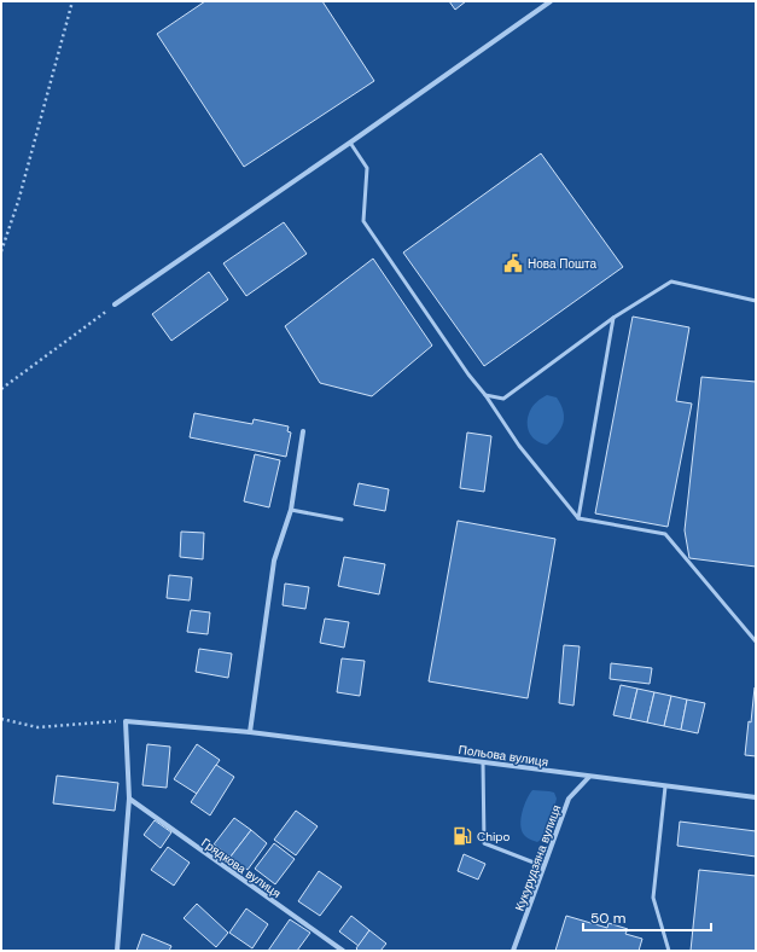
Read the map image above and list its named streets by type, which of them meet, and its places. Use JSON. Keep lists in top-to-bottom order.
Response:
{
  "streets": {
    "street": ["Польова вулиця", "Кукурудзяна вулиця", "Грядкова вулиця"]
  },
  "crossings": [
    ["Польова вулиця", "Кукурудзяна вулиця"]
  ],
  "places": {
    "public building": ["Нова Пошта"],
    "fuel station": ["Chipo"]
  },
  "scale_bar": "50 m"
}
